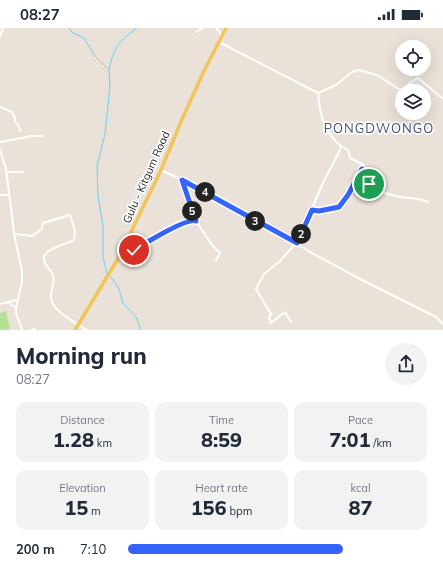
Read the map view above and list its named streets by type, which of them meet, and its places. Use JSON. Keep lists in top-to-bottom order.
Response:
{
  "streets": {
    "main road": ["Gulu - Kitgum Road"]
  },
  "districts": ["PONGDWONGO"],
  "page": {
    "status": "08:27",
    "pins": [
      "4",
      "5",
      "3",
      "2"
    ],
    "heading": ["Morning run", "08:27"],
    "stats": [
      ["Distance", "1.28 km"],
      ["Time", "8:59"],
      ["Pace", "7:01 /km"],
      ["Elevation", "15 m"],
      ["Heart rate", "156 bpm"],
      ["kcal", "87"]
    ],
    "list": [
      {
        "name": "200 m",
        "note": "7:10"
      }
    ]
  }
}
